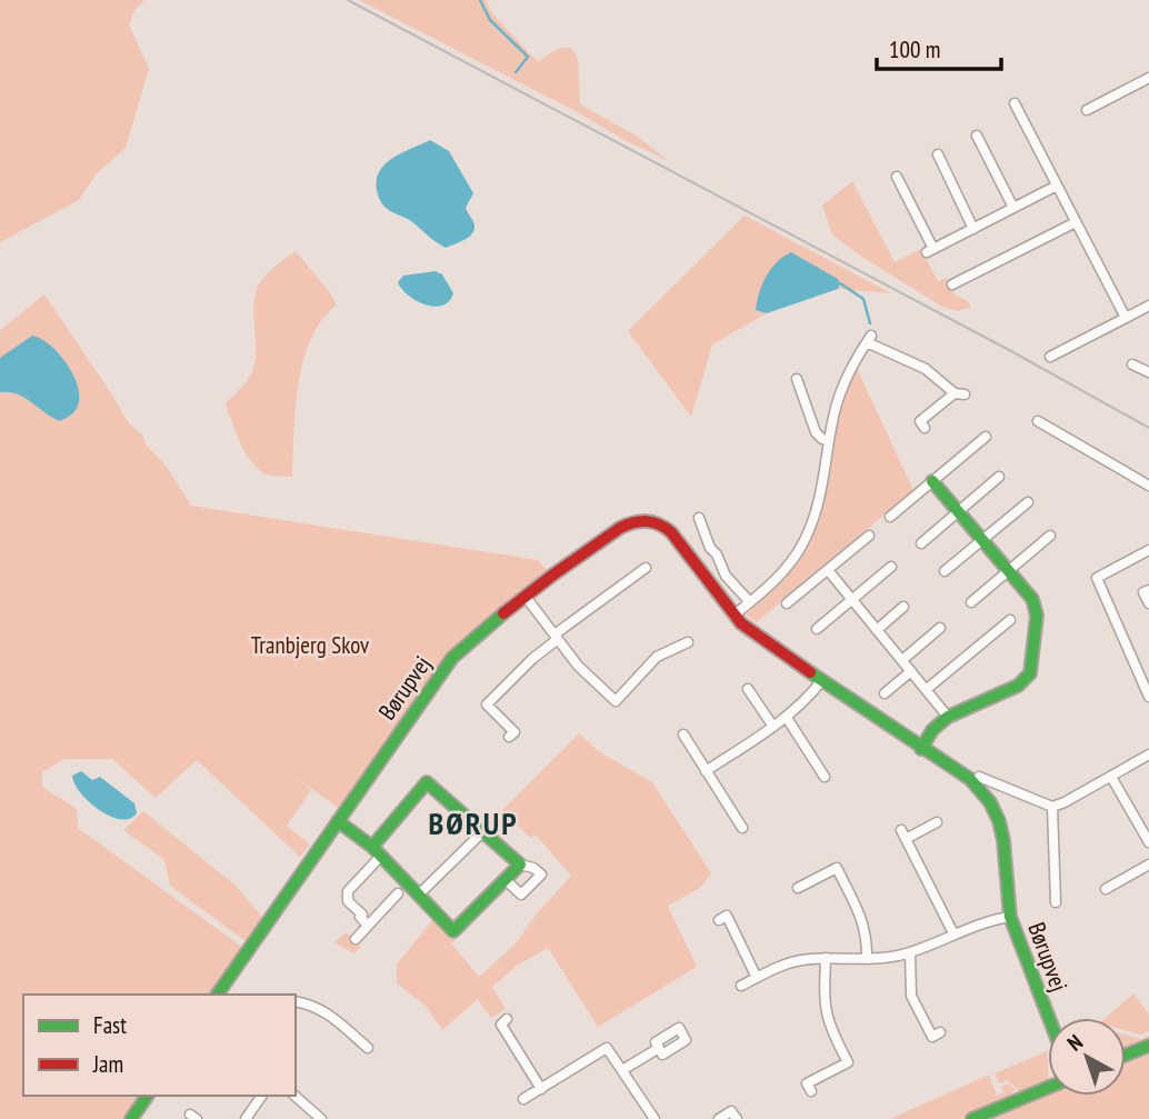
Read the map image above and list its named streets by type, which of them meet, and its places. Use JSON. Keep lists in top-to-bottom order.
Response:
{
  "streets": {
    "street": ["Børupvej"]
  },
  "districts": ["BØRUP"],
  "parks": ["Tranbjerg Skov"],
  "legend": ["Fast", "Jam"],
  "scale_bar": "100 m",
  "north": "top left"
}
